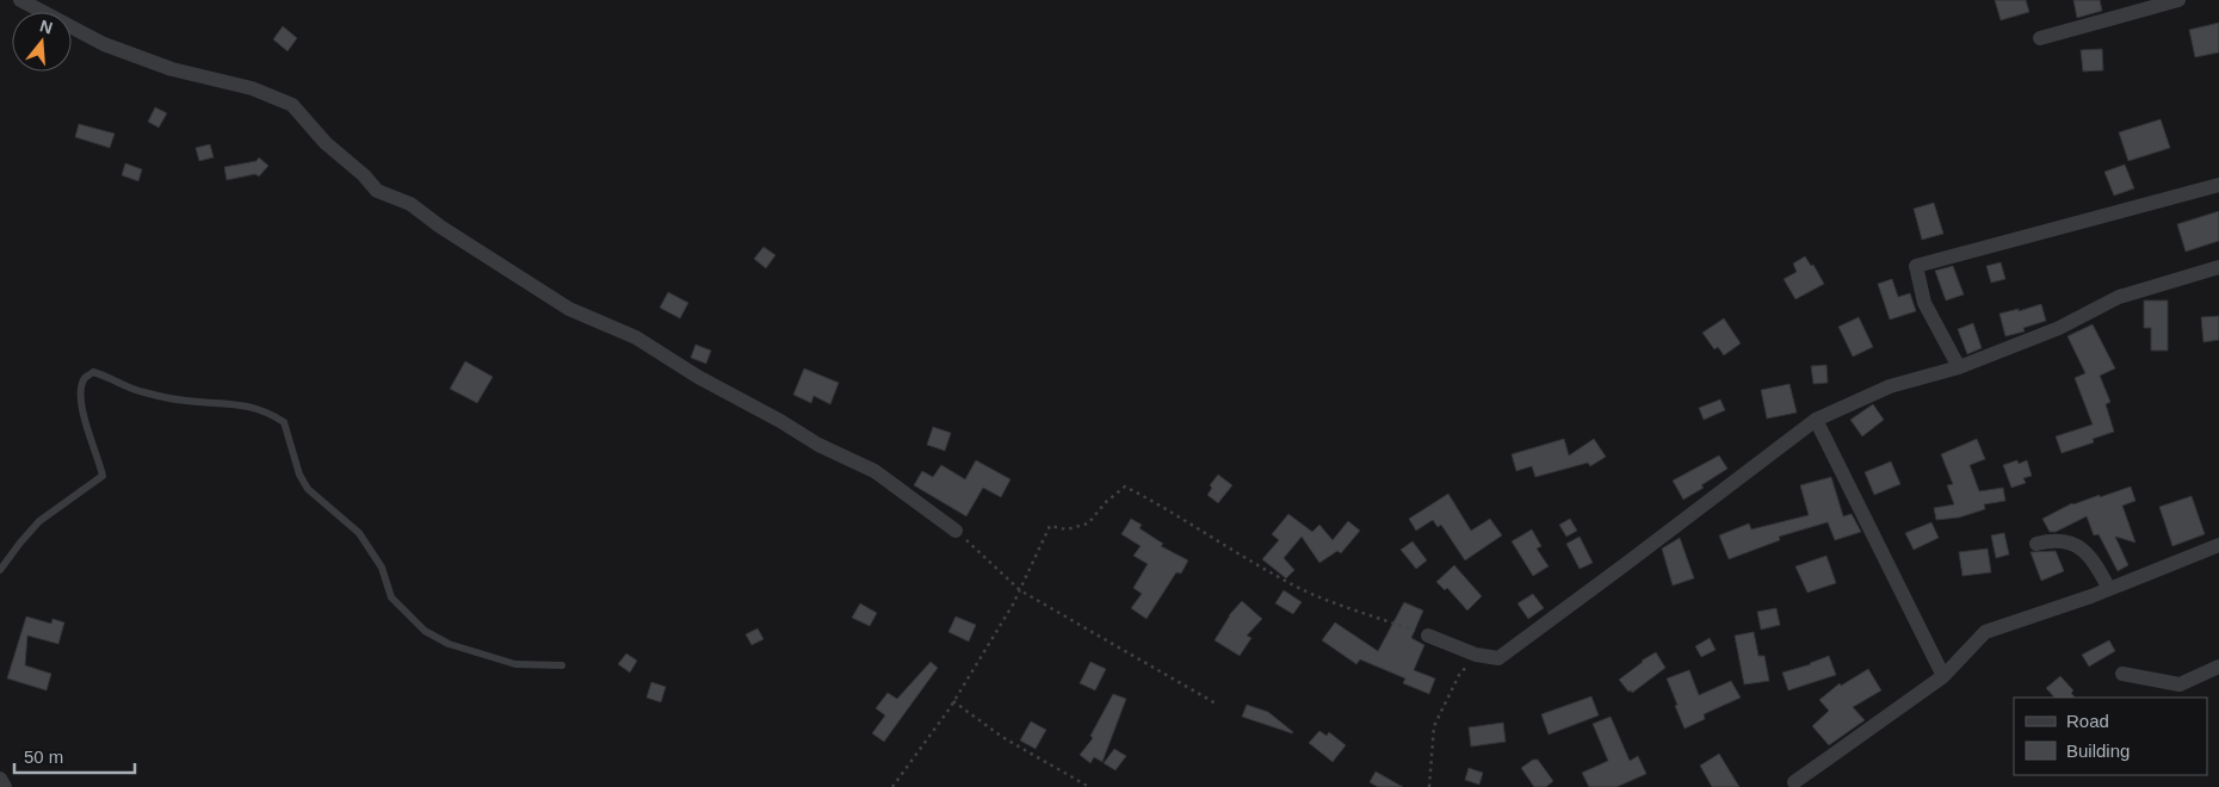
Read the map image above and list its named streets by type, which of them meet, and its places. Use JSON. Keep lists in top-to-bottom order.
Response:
{
  "legend": ["Road", "Building"],
  "scale_bar": "50 m",
  "north": "top"
}
